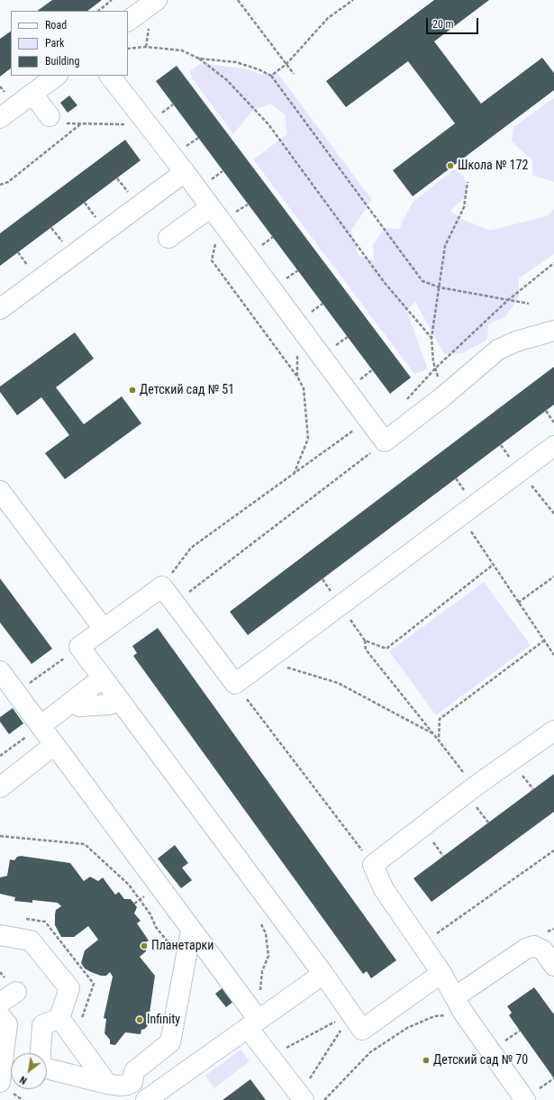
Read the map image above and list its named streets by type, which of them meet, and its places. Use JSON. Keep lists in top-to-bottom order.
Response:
{
  "places": [
    "Школа № 172",
    "Детский сад № 51",
    "Планетарки",
    "Infinity",
    "Детский сад № 70"
  ],
  "legend": ["Road", "Park", "Building"],
  "scale_bar": "20 m",
  "north": "bottom left"
}
